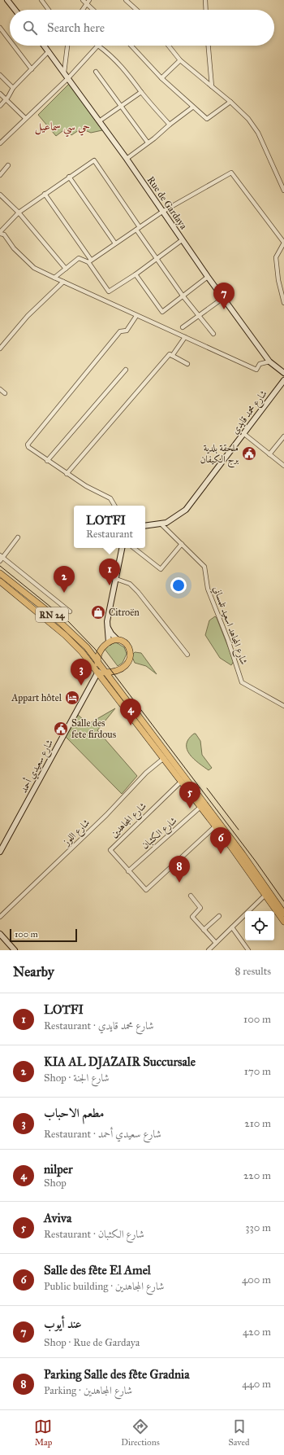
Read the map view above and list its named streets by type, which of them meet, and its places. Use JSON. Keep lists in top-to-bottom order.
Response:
{
  "streets": {
    "main road": ["RN 24"],
    "street": [
      "Rue de Gardaya",
      "شارع محمد قايدي",
      "شارع المجاهد اسعيد تلمساني",
      "شارع سعيدي أحمد",
      "شارع المجاهدين",
      "شارع اللوز",
      "شارع الكثبان"
    ]
  },
  "crossings": [
    ["شارع محمد قايدي", "شارع المجاهد اسعيد تلمساني"],
    ["RN 24", "شارع سعيدي أحمد"],
    ["RN 24", "شارع المجاهدين"],
    ["RN 24", "شارع اللوز"],
    ["RN 24", "شارع الكثبان"],
    ["شارع المجاهدين", "شارع الكثبان"]
  ],
  "districts": ["حي سي سماعيل"],
  "places": {
    "public building": ["ملحقة بلدية برج الكيفان", "Salle des fete firdous"],
    "shop": ["Citroën"],
    "hotel": ["Appart hôtel"]
  },
  "scale_bar": "100 m",
  "page": {
    "search": "Search here",
    "pins": [
      "7",
      "1",
      "2",
      "3",
      "4",
      "5",
      "6",
      "8"
    ],
    "popup": ["LOTFI", "Restaurant"],
    "scale": "100 m",
    "heading": ["Nearby", "8 results"],
    "list": [
      {
        "mark": "1",
        "name": "LOTFI",
        "note": "Restaurant · شارع محمد قايدي",
        "value": "100 m"
      },
      {
        "mark": "2",
        "name": "KIA AL DJAZAIR Succursale",
        "note": "Shop · شارع الجنة",
        "value": "170 m"
      },
      {
        "mark": "3",
        "name": "مطعم الاحباب",
        "note": "Restaurant · شارع سعيدي أحمد",
        "value": "210 m"
      },
      {
        "mark": "4",
        "name": "nilper",
        "note": "Shop",
        "value": "220 m"
      },
      {
        "mark": "5",
        "name": "Aviva",
        "note": "Restaurant · شارع الكثبان",
        "value": "330 m"
      },
      {
        "mark": "6",
        "name": "Salle des fête El Amel",
        "note": "Public building · شارع المجاهدين",
        "value": "400 m"
      },
      {
        "mark": "7",
        "name": "عند أيوب",
        "note": "Shop · Rue de Gardaya",
        "value": "420 m"
      },
      {
        "mark": "8",
        "name": "Parking Salle des fête Gradnia",
        "note": "Parking · شارع المجاهدين",
        "value": "440 m"
      }
    ],
    "nav": ["Map", "Directions", "Saved"]
  }
}
